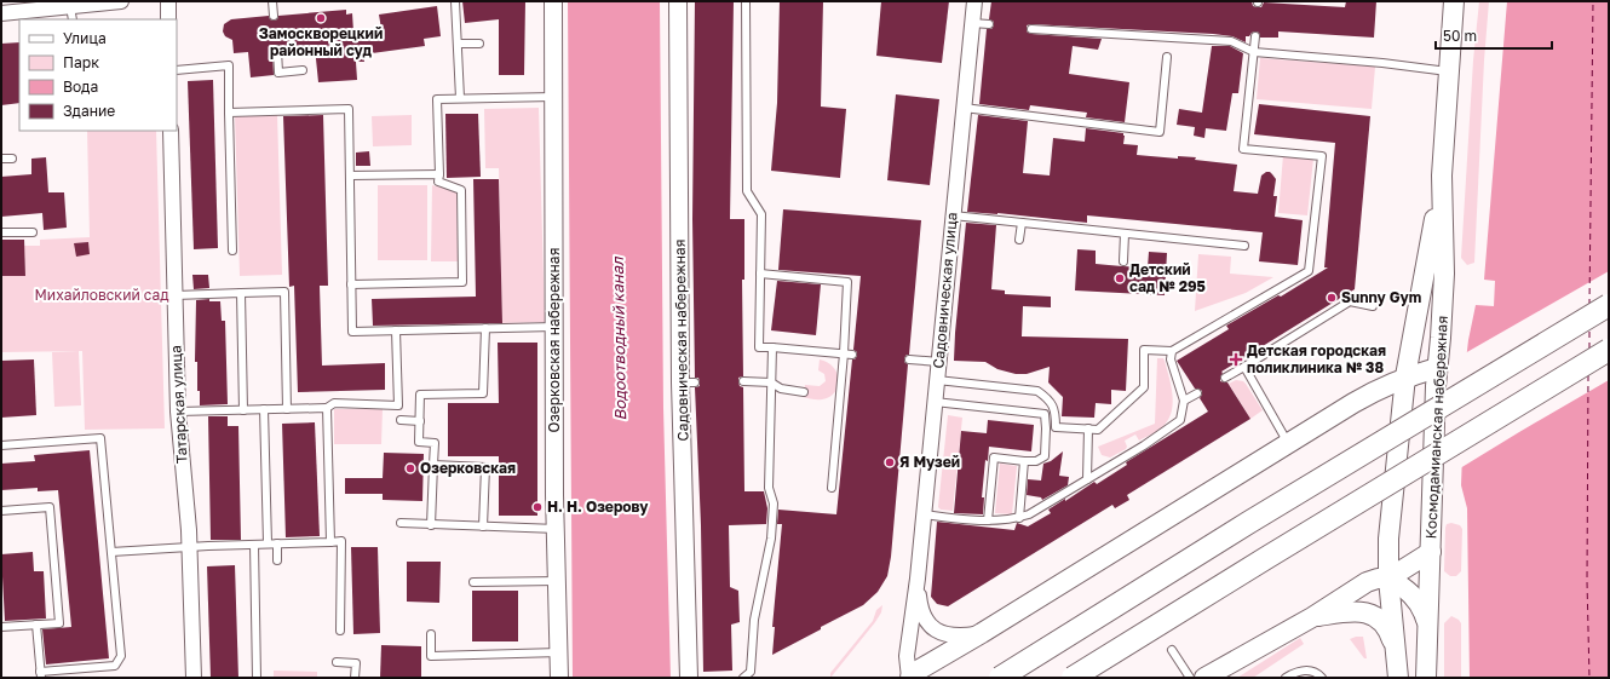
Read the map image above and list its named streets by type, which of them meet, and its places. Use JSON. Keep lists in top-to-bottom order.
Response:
{
  "streets": {
    "main road": ["Космодамианская набережная"],
    "street": [
      "Садовническая улица",
      "Озерковская набережная",
      "Садовническая набережная",
      "Татарская улица"
    ]
  },
  "water": ["Водоотводный канал"],
  "parks": ["Михайловский сад"],
  "places": {
    "other": [
      "Замоскворецкий районный суд",
      "Детский сад № 295",
      "Sunny Gym",
      "Я Музей",
      "Озерковская",
      "Н. Н. Озерову"
    ],
    "health": ["Детская городская поликлиника № 38"]
  },
  "legend": [
    "Улица",
    "Парк",
    "Вода",
    "Здание"
  ],
  "scale_bar": "50 m"
}
